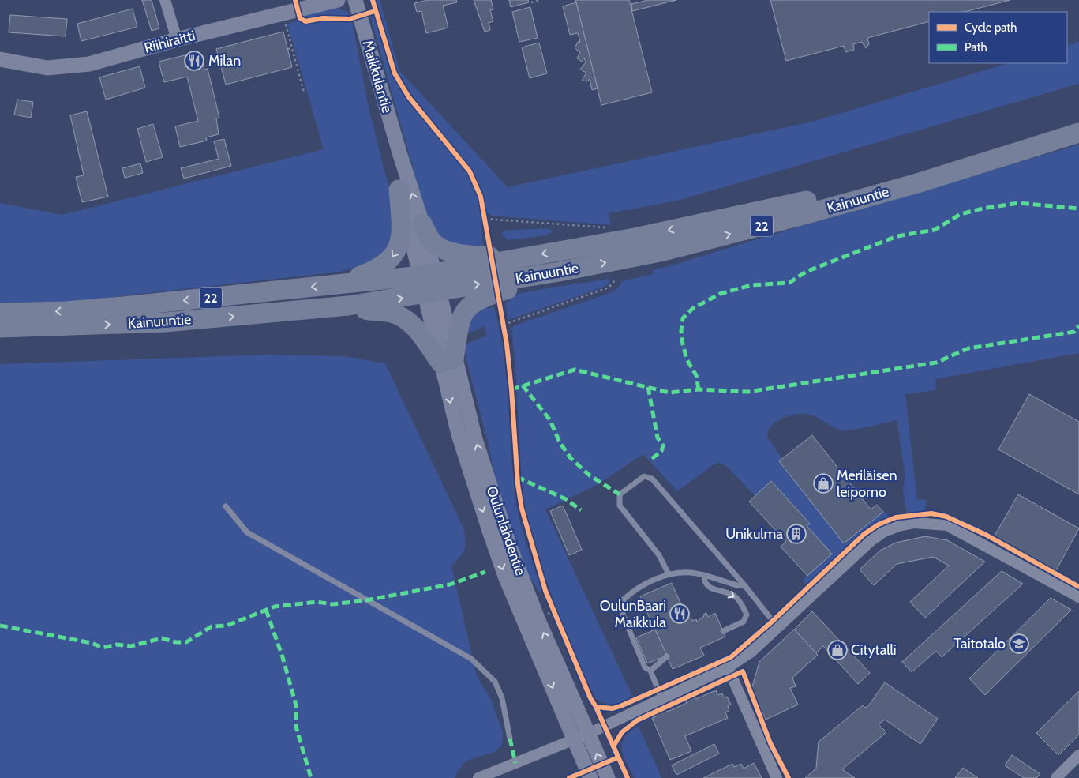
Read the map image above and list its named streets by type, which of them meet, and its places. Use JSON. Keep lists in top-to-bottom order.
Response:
{
  "streets": {
    "highway": ["Kainuuntie", "22"],
    "main road": ["Riihiraitti", "Maikkulantie", "Oulunlahdentie"]
  },
  "crossings": [
    ["Maikkulantie", "Kainuuntie"],
    ["Maikkulantie", "Oulunlahdentie"],
    ["Kainuuntie", "Oulunlahdentie"]
  ],
  "places": {
    "restaurant": ["Milan", "OulunBaari Maikkula"],
    "shop": ["Meriläisen leipomo", "Citytalli"],
    "building": ["Unikulma"],
    "school or university": ["Taitotalo"]
  },
  "legend": ["Cycle path", "Path"]
}
